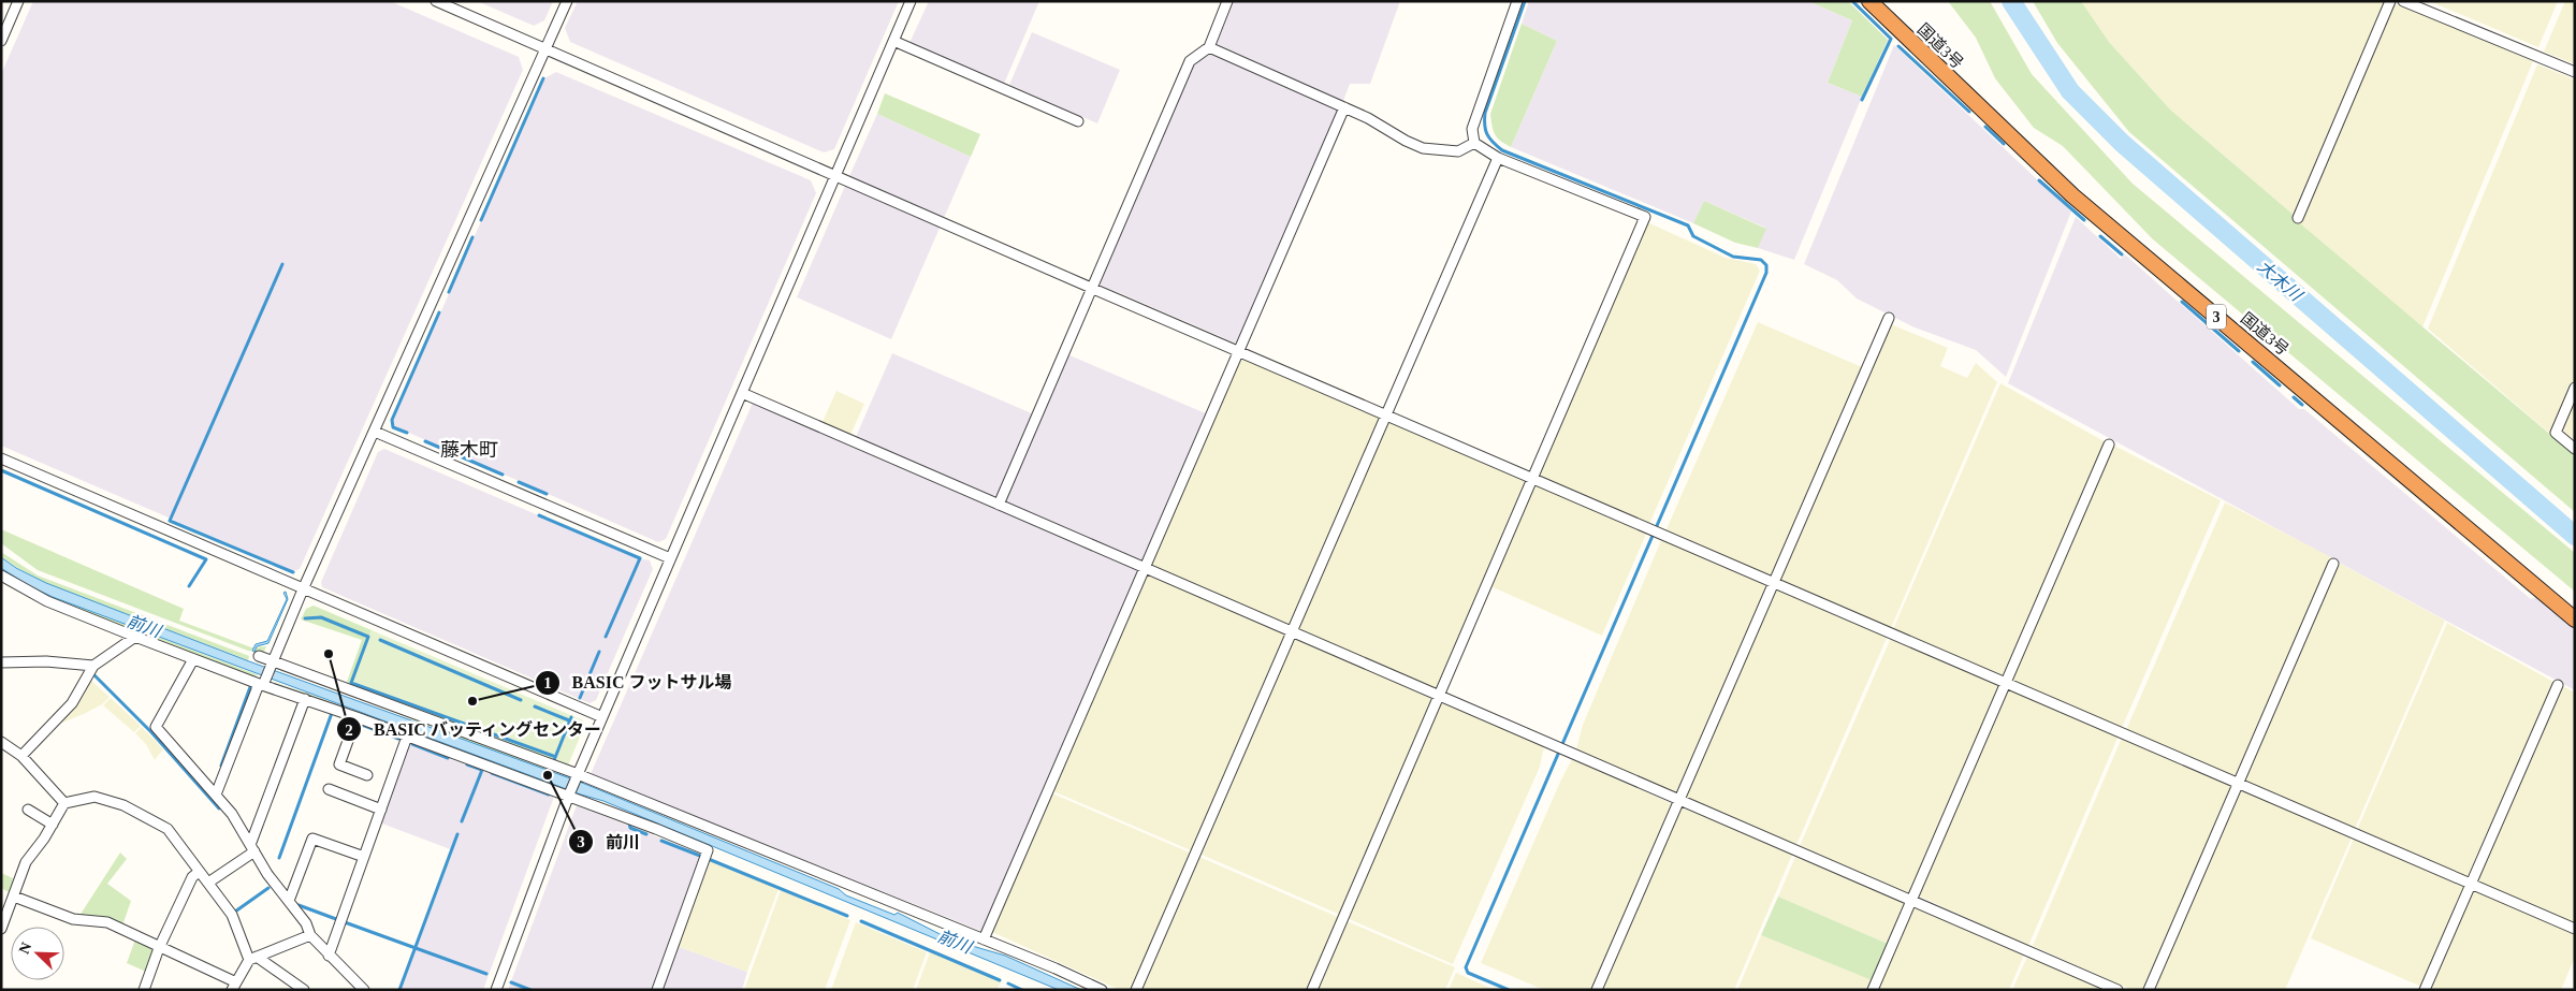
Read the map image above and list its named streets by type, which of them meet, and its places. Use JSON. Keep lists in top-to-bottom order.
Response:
{
  "streets": {
    "highway": ["国道3号", "3"]
  },
  "districts": ["藤木町"],
  "water": ["大木川", "前川"],
  "places": ["BASIC バッティングセンター", "BASIC フットサル場", "前川"],
  "north": "top left"
}
